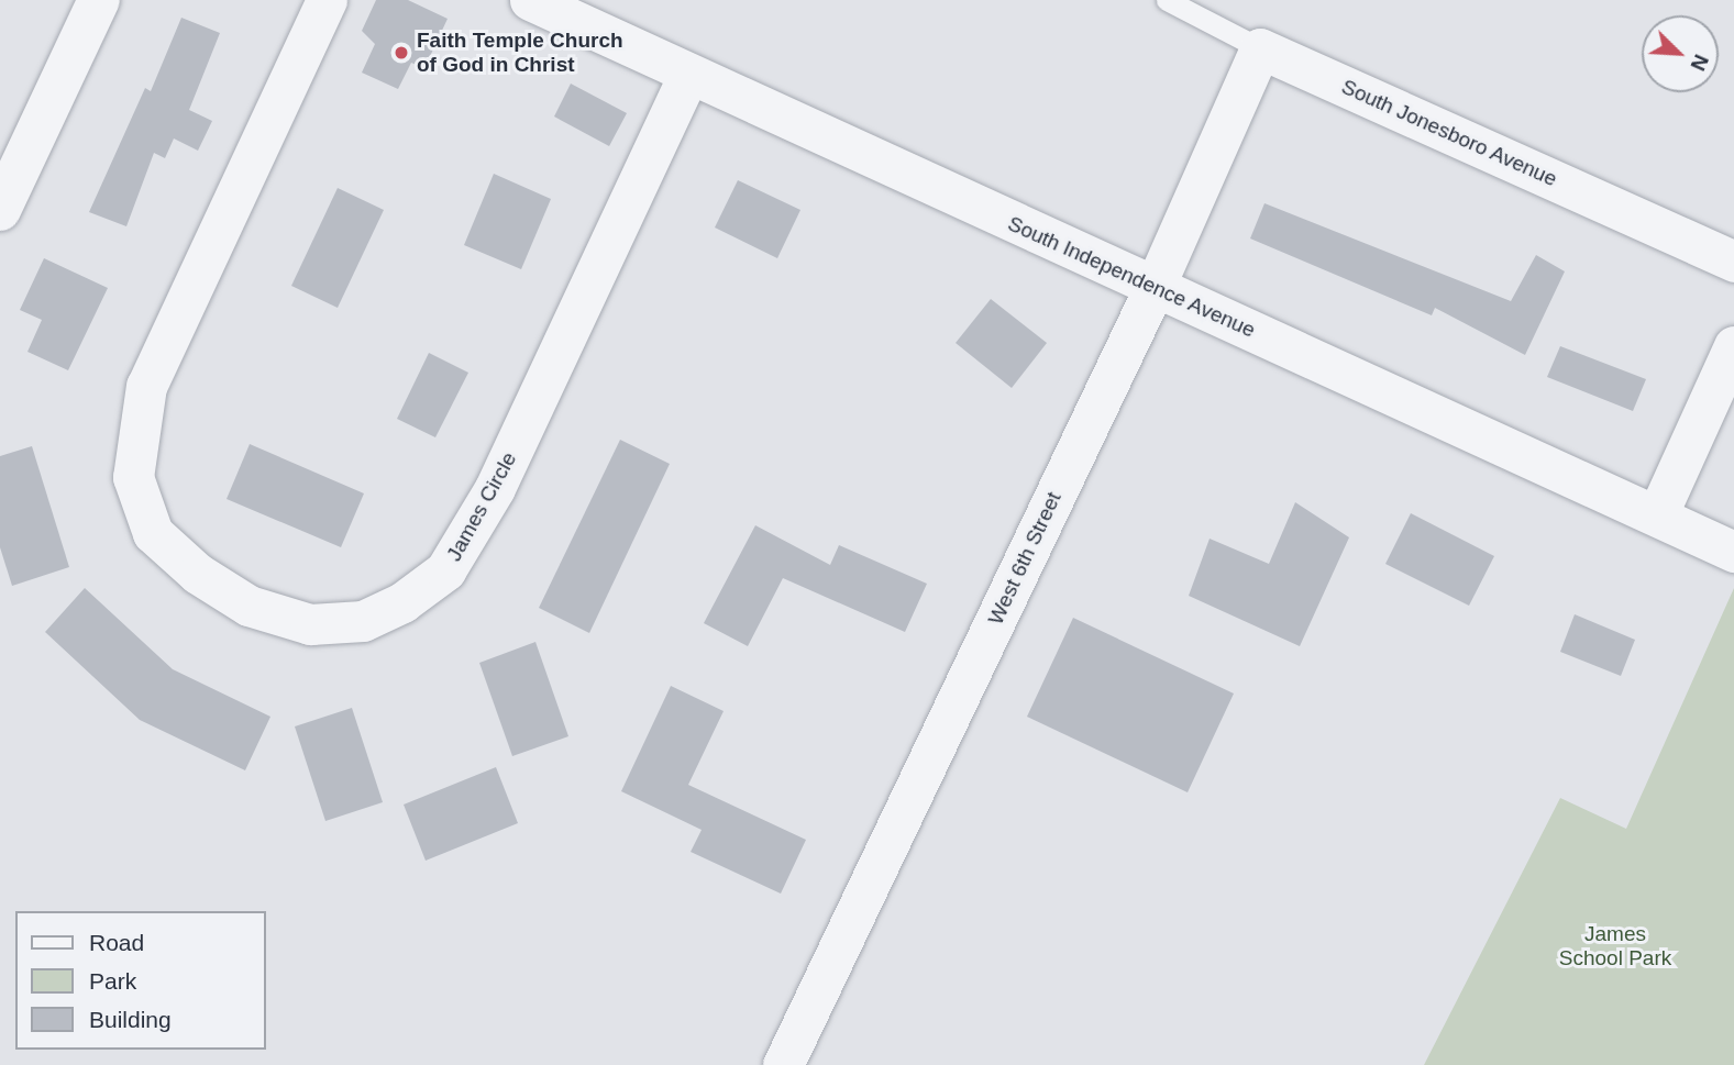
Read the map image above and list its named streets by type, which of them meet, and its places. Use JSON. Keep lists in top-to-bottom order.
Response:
{
  "streets": {
    "street": [
      "South Jonesboro Avenue",
      "South Independence Avenue",
      "James Circle",
      "West 6th Street"
    ]
  },
  "crossings": [
    ["South Jonesboro Avenue", "West 6th Street"],
    ["South Independence Avenue", "James Circle"],
    ["South Independence Avenue", "West 6th Street"]
  ],
  "parks": ["James School Park"],
  "places": ["Faith Temple Church of God in Christ"],
  "legend": ["Road", "Park", "Building"],
  "north": "bottom right"
}
